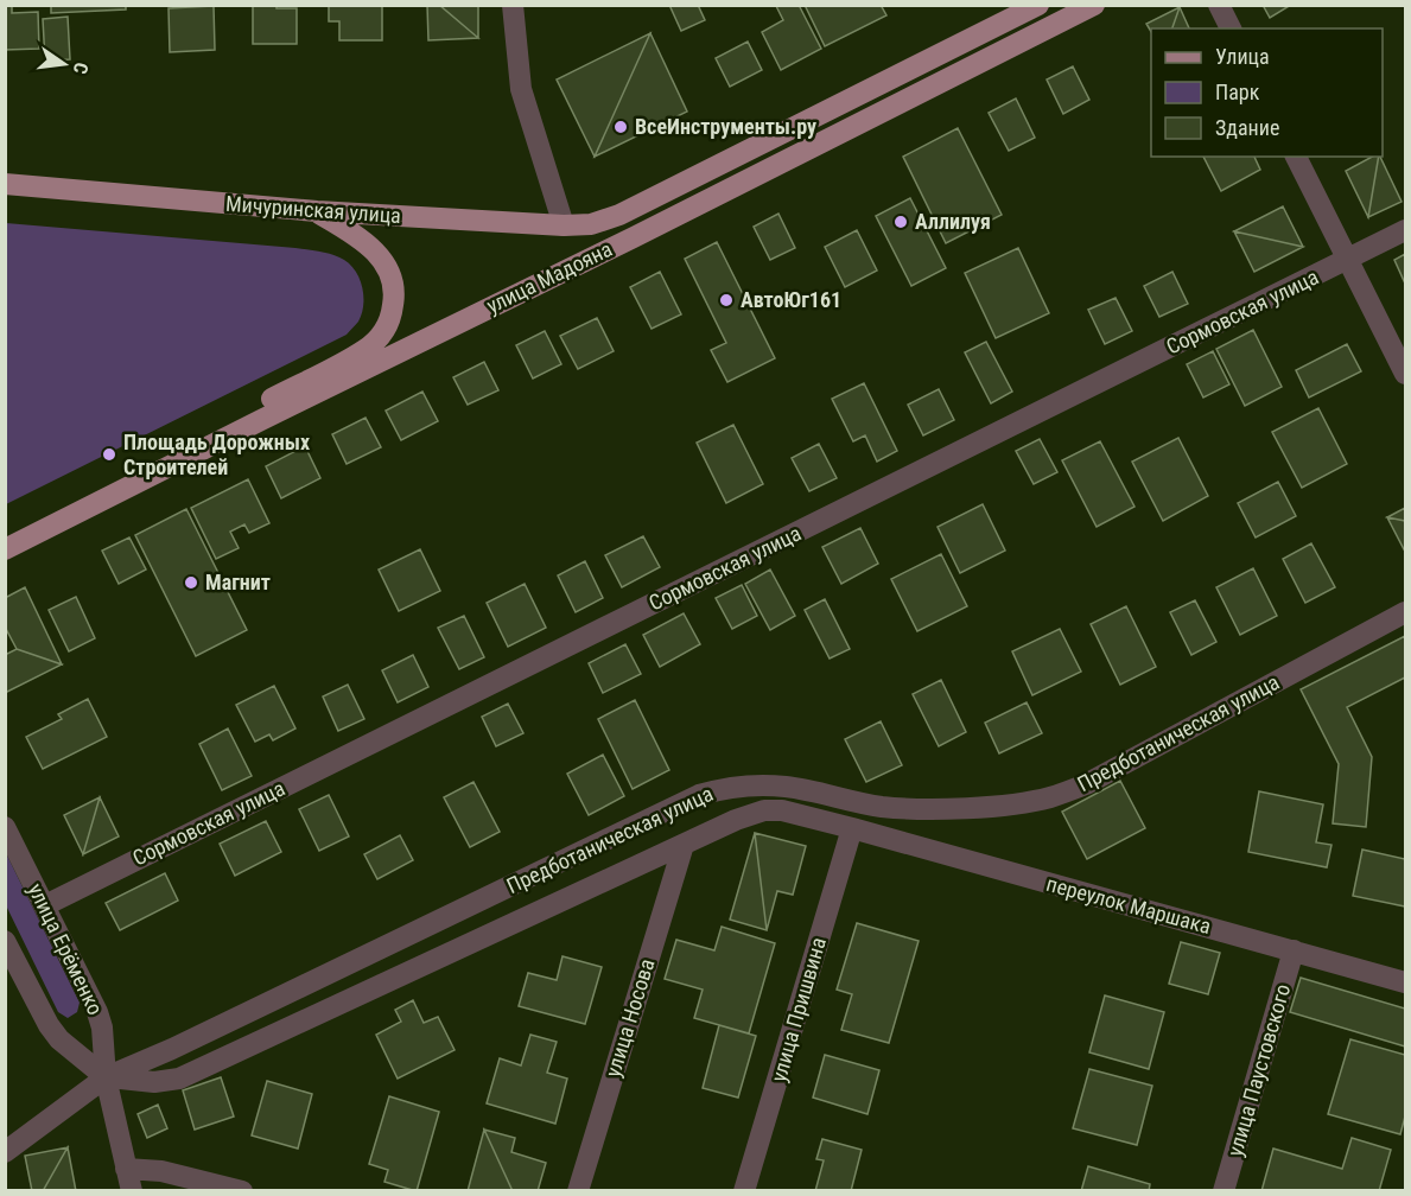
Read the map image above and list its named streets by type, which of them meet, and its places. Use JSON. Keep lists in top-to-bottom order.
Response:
{
  "streets": {
    "main road": ["Мичуринская улица", "улица Мадояна"],
    "street": [
      "Сормовская улица",
      "Предботаническая улица",
      "переулок Маршака",
      "улица Ерёменко",
      "улица Пришвина",
      "улица Носова",
      "улица Паустовского"
    ]
  },
  "crossings": [
    ["Мичуринская улица", "улица Мадояна"],
    ["Сормовская улица", "улица Ерёменко"],
    ["Предботаническая улица", "переулок Маршака"],
    ["Предботаническая улица", "улица Ерёменко"],
    ["Предботаническая улица", "улица Пришвина"],
    ["Предботаническая улица", "улица Носова"],
    ["переулок Маршака", "улица Пришвина"],
    ["переулок Маршака", "улица Паустовского"]
  ],
  "places": [
    "ВсеИнструменты.ру",
    "Аллилуя",
    "АвтоЮг161",
    "Площадь Дорожных Строителей",
    "Магнит"
  ],
  "legend": ["Улица", "Парк", "Здание"],
  "north": "right"
}
